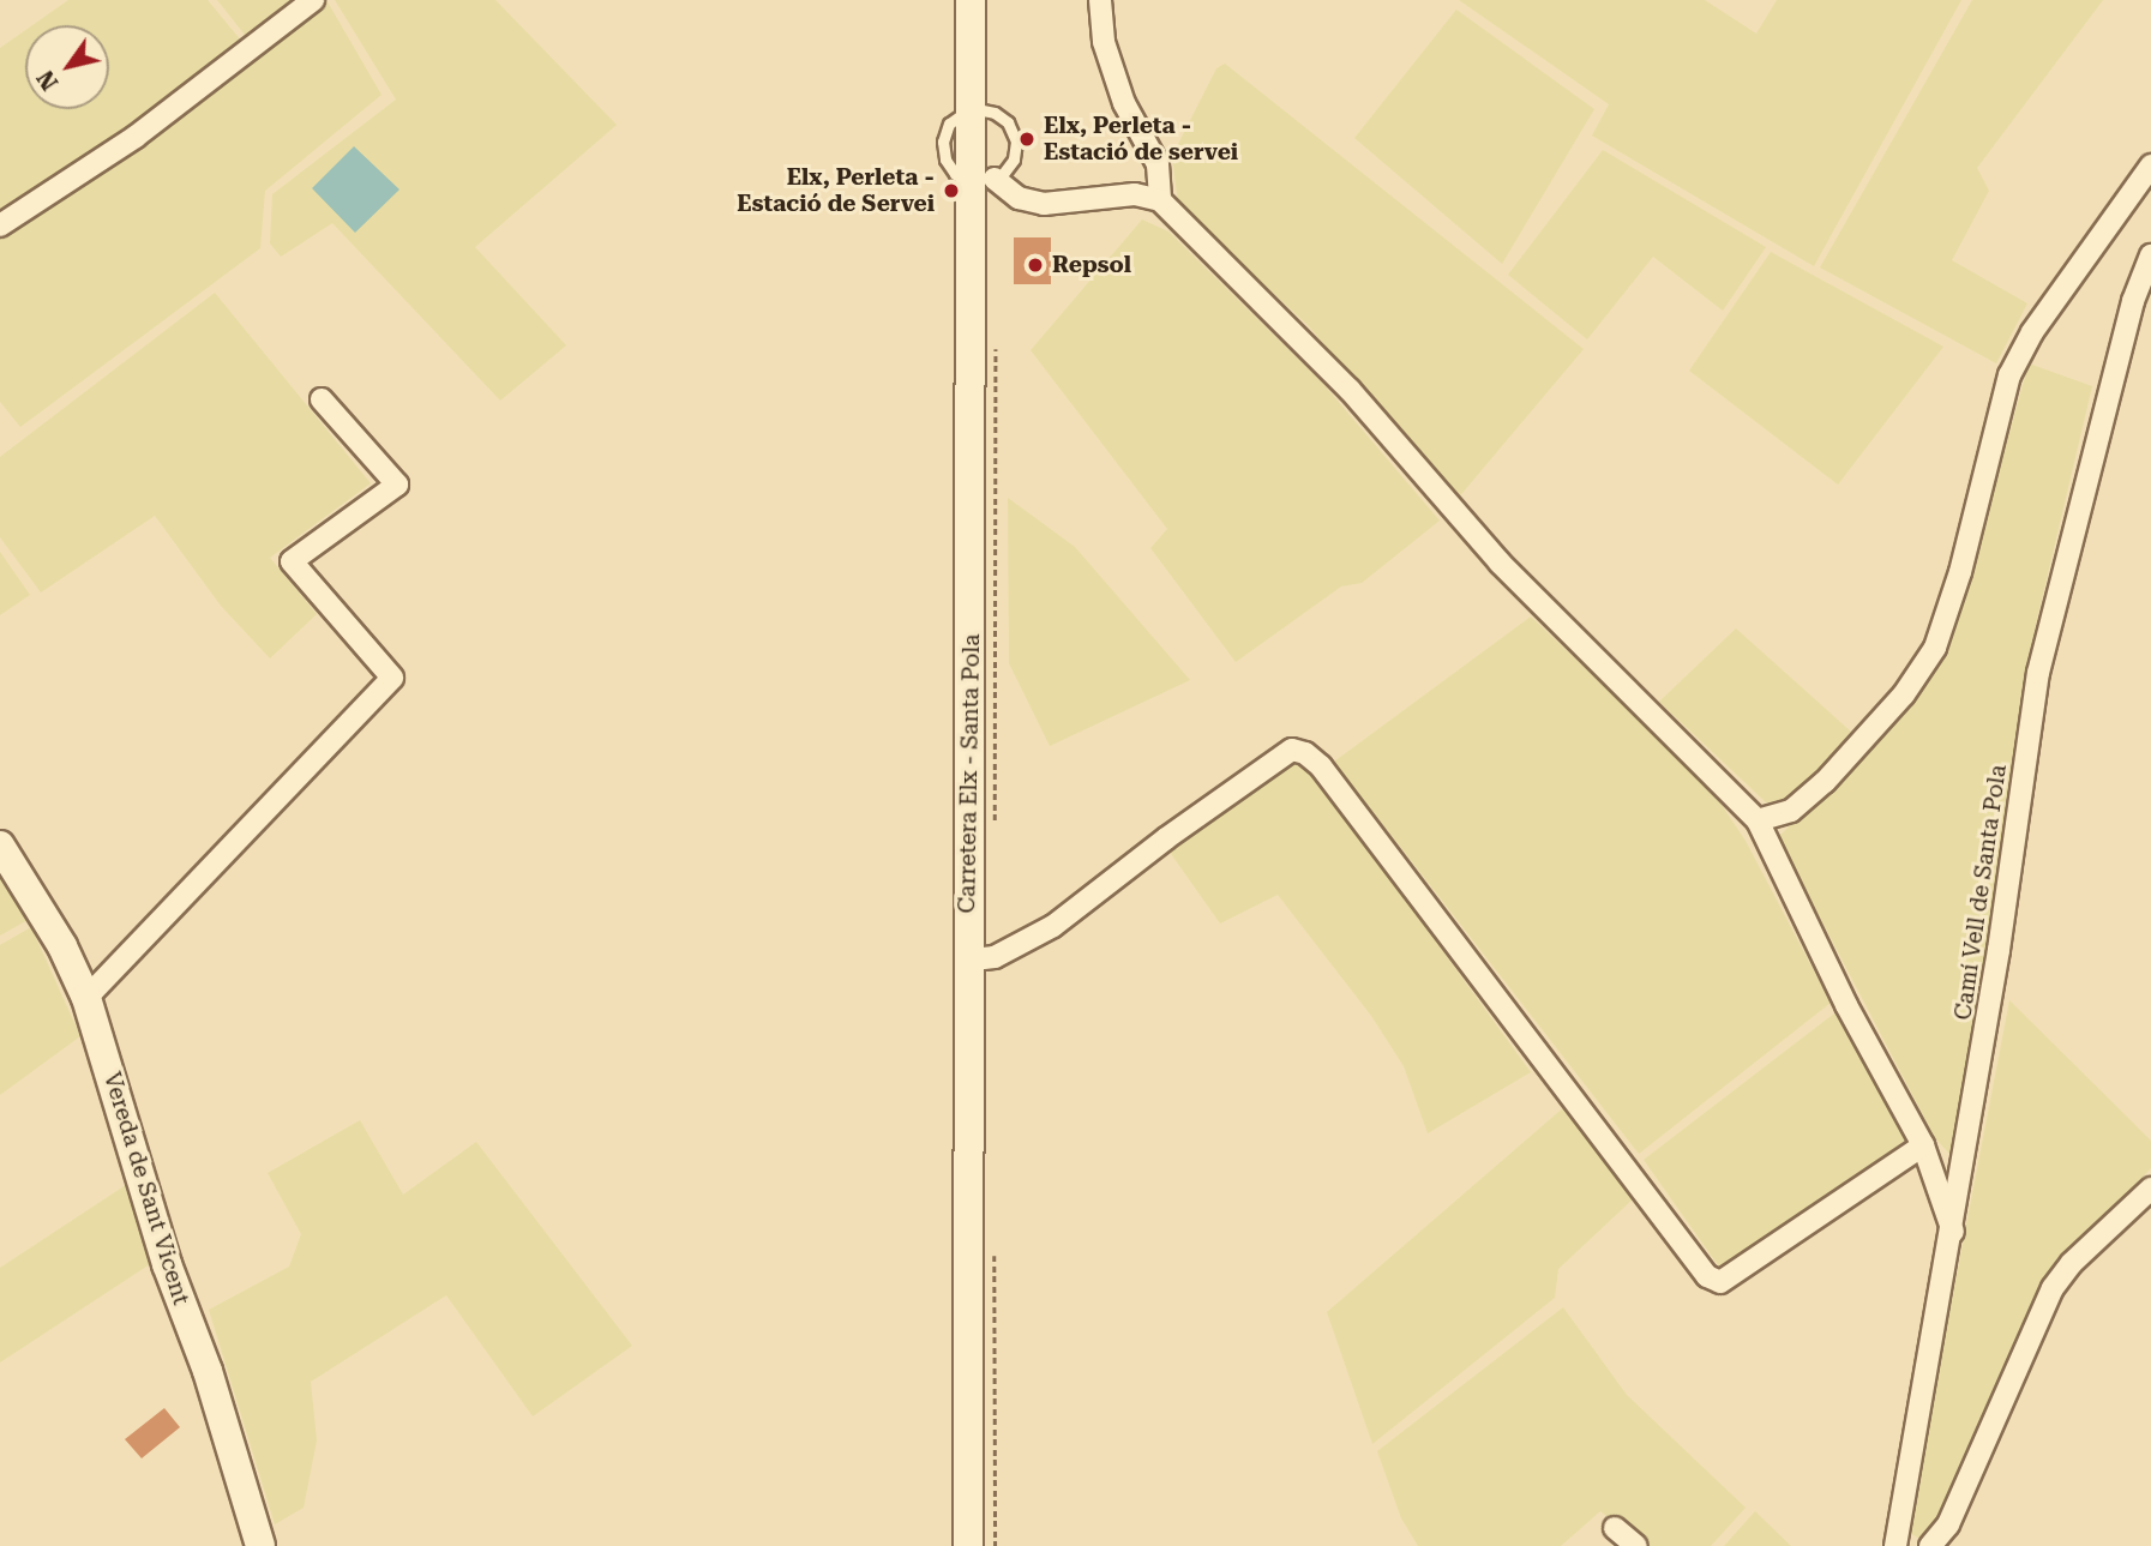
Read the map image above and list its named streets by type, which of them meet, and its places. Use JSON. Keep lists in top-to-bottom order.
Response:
{
  "streets": {
    "main road": ["Carretera Elx - Santa Pola", "Vereda de Sant Vicent"],
    "street": ["Camí Vell de Santa Pola"]
  },
  "places": ["Elx, Perleta - Estació de servei", "Elx, Perleta - Estació de Servei", "Repsol"],
  "north": "bottom left"
}
